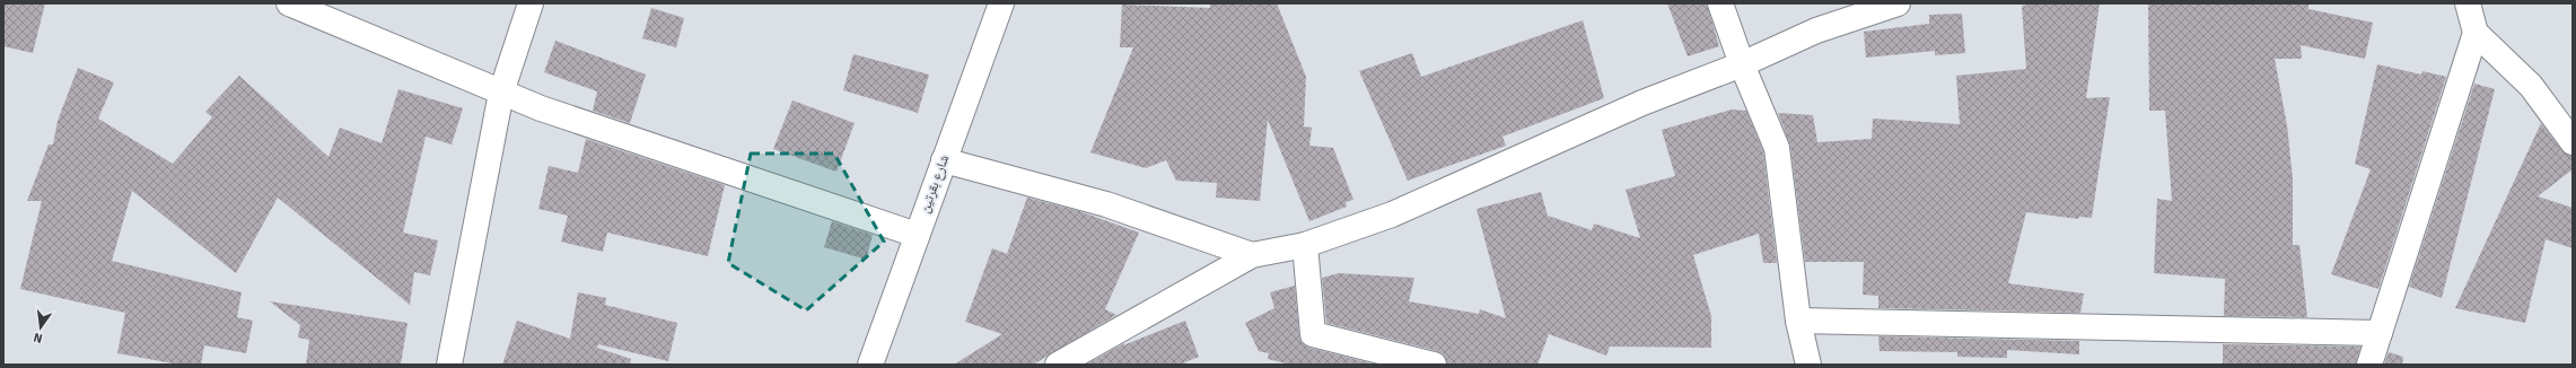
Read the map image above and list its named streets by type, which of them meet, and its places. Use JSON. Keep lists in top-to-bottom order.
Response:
{
  "streets": {
    "street": ["شارع بقرتين"]
  },
  "north": "bottom"
}
